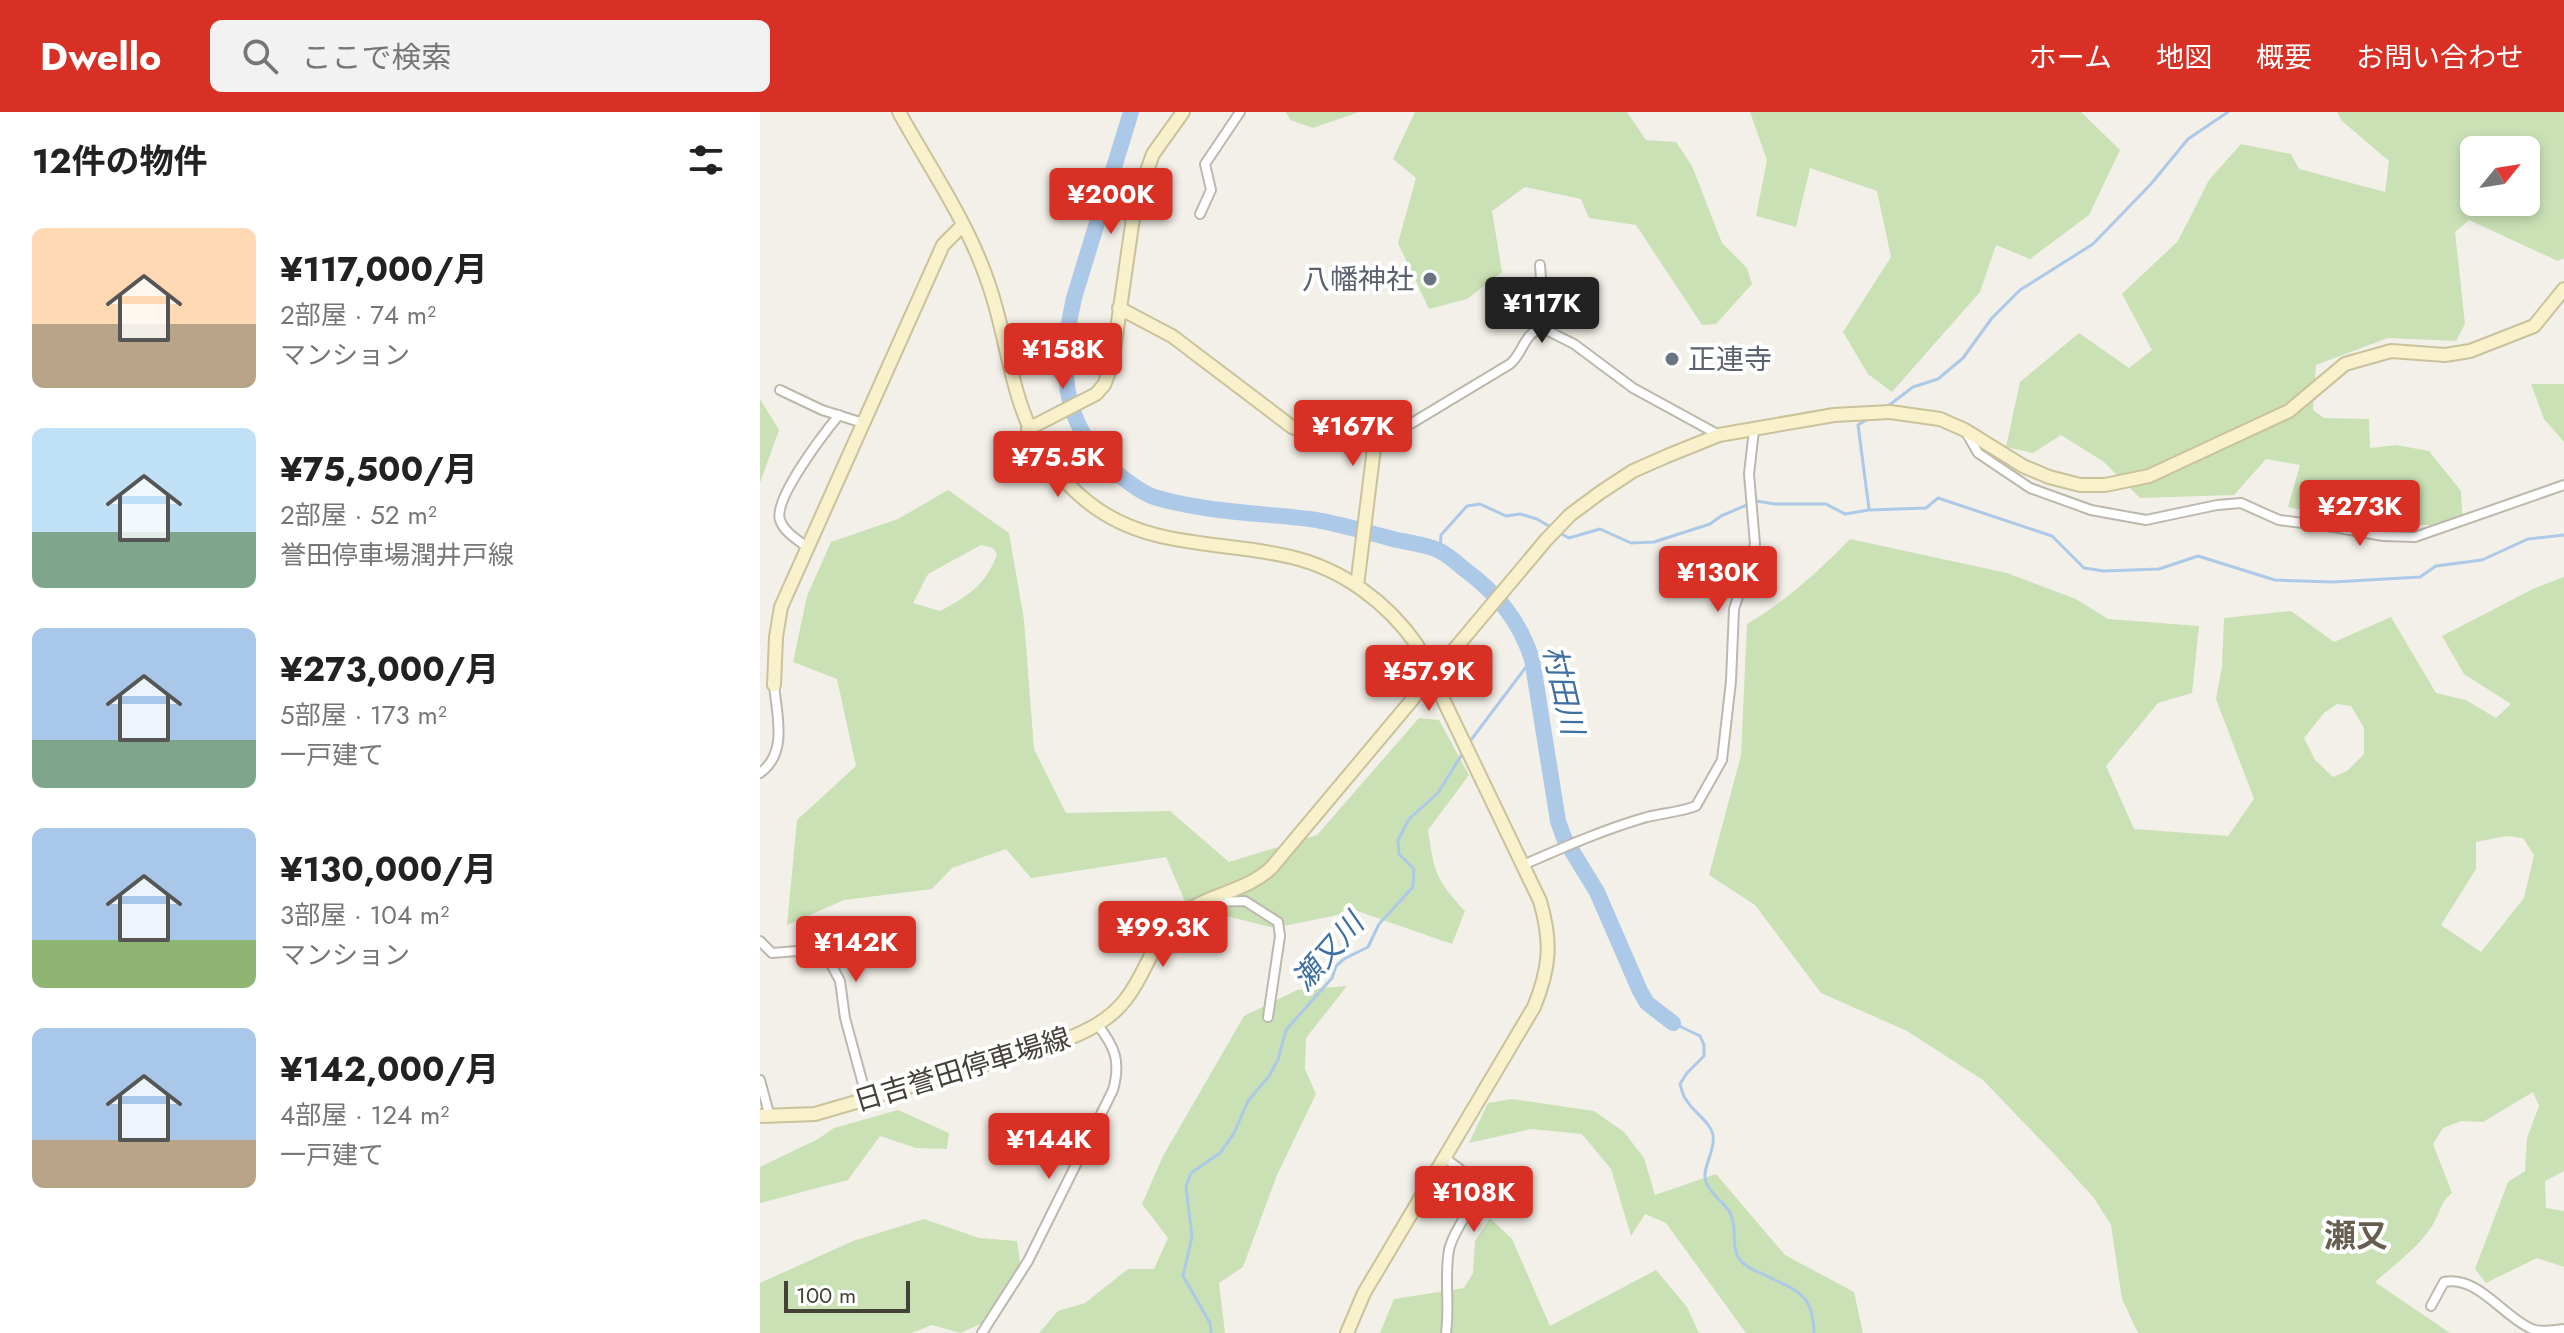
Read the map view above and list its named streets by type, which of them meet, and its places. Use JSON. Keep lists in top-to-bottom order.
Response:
{
  "streets": {
    "main road": ["日吉誉田停車場線"]
  },
  "districts": ["瀬又"],
  "water": ["村田川", "瀬又川"],
  "places": ["八幡神社", "正連寺"],
  "scale_bar": "100 m",
  "north": "top right",
  "page": {
    "header": "Dwello",
    "search": "ここで検索",
    "nav": [
      "ホーム",
      "地図",
      "概要",
      "お問い合わせ"
    ],
    "heading": "12件の物件",
    "price": [
      "¥200K",
      "¥117K",
      "¥158K",
      "¥167K",
      "¥75.5K",
      "¥273K",
      "¥130K",
      "¥57.9K",
      "¥99.3K",
      "¥142K",
      "¥144K",
      "¥108K"
    ],
    "list": [
      {
        "name": "¥117,000/月",
        "note": "2部屋 · 74 m² · マンション"
      },
      {
        "name": "¥75,500/月",
        "note": "2部屋 · 52 m² · 誉田停車場潤井戸線"
      },
      {
        "name": "¥273,000/月",
        "note": "5部屋 · 173 m² · 一戸建て"
      },
      {
        "name": "¥130,000/月",
        "note": "3部屋 · 104 m² · マンション"
      },
      {
        "name": "¥142,000/月",
        "note": "4部屋 · 124 m² · 一戸建て"
      }
    ],
    "scale": "100 m"
  }
}
